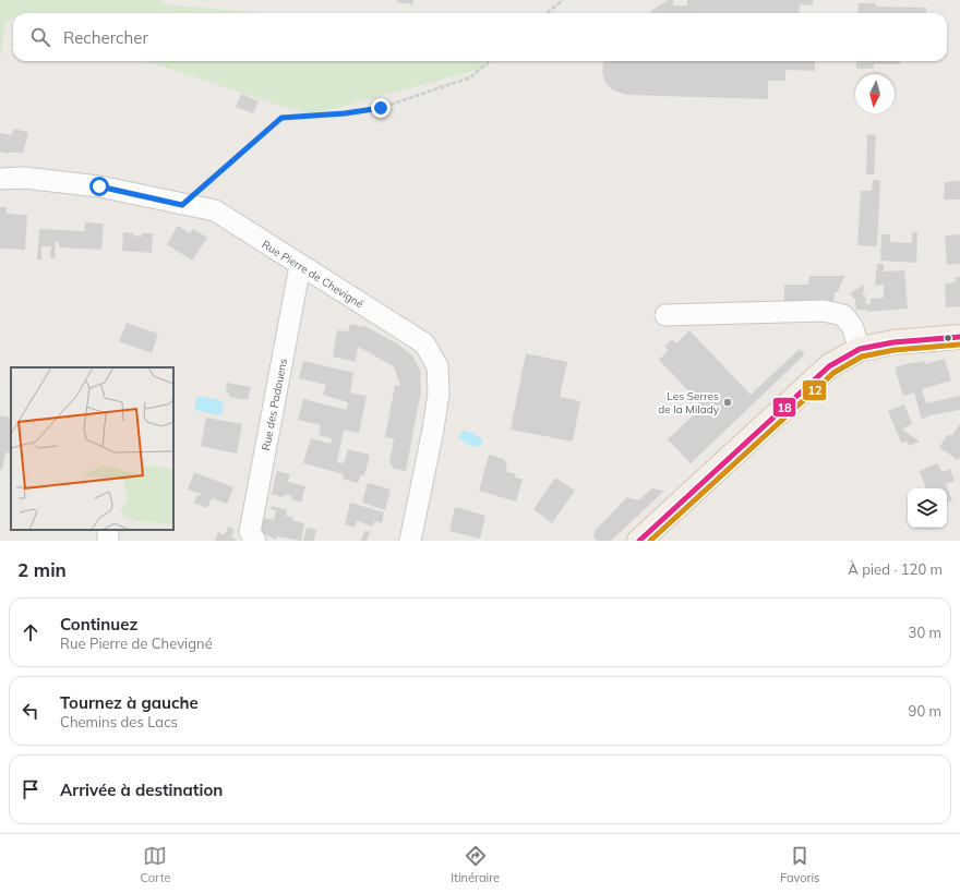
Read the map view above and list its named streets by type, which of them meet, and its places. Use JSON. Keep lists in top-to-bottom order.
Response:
{
  "streets": {
    "street": ["Rue Pierre de Chevigné", "Rue des Padouens"]
  },
  "crossings": [
    ["Rue Pierre de Chevigné", "Rue des Padouens"]
  ],
  "places": ["Les Serres de la Milady"],
  "lines": ["transit line 18", "transit line 12"],
  "north": "bottom",
  "page": {
    "search": "Rechercher",
    "heading": ["2 min", "À pied · 120 m"],
    "list": [
      ["Continuez", "Rue Pierre de Chevigné", "30 m"],
      ["Tournez à gauche", "Chemins des Lacs", "90 m"],
      "Arrivée à destination"
    ],
    "nav": ["Carte", "Itinéraire", "Favoris"]
  }
}
